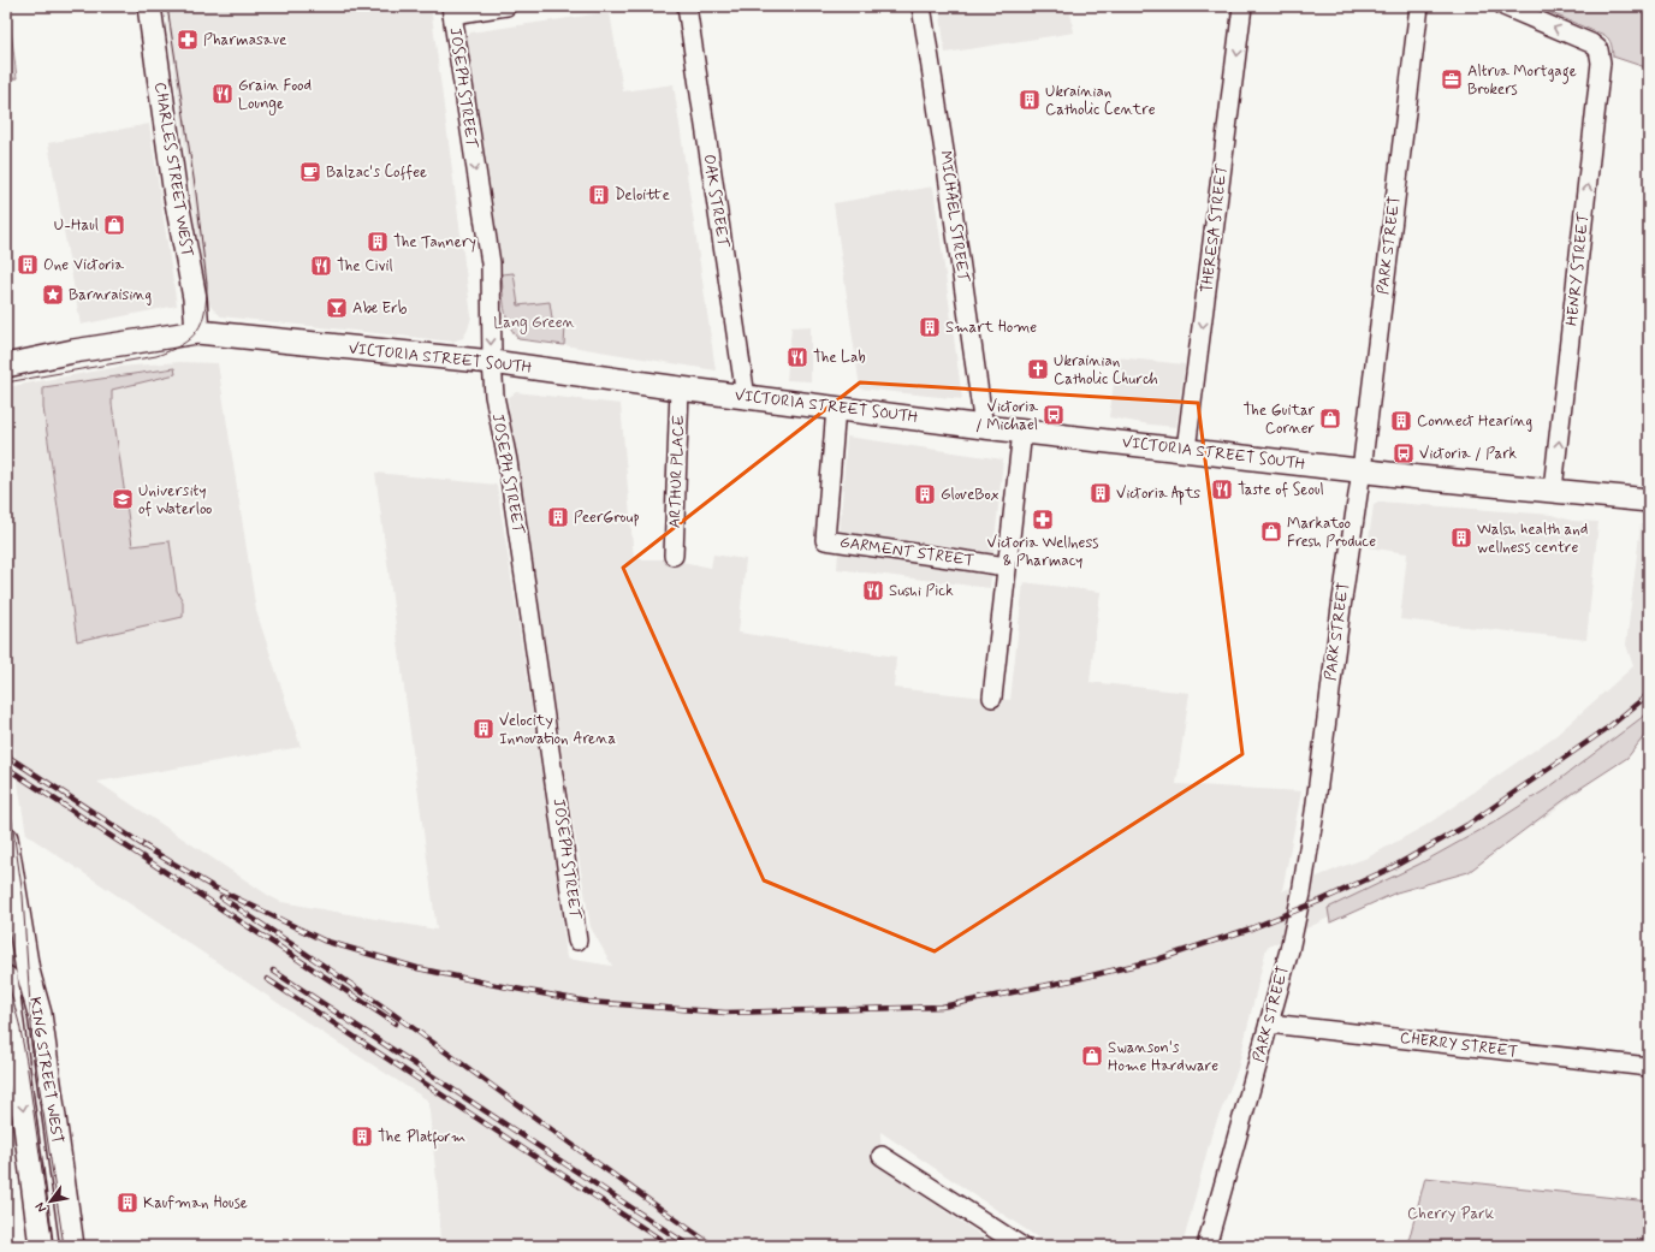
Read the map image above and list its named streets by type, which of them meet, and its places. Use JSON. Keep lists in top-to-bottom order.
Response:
{
  "streets": {
    "main road": ["CHARLES STREET WEST", "VICTORIA STREET SOUTH", "KING STREET WEST"],
    "street": [
      "JOSEPH STREET",
      "OAK STREET",
      "MICHAEL STREET",
      "THERESA STREET",
      "PARK STREET",
      "HENRY STREET",
      "ARTHUR PLACE",
      "GARMENT STREET",
      "CHERRY STREET"
    ]
  },
  "crossings": [
    ["JOSEPH STREET", "VICTORIA STREET SOUTH"],
    ["CHARLES STREET WEST", "VICTORIA STREET SOUTH"],
    ["OAK STREET", "VICTORIA STREET SOUTH"],
    ["MICHAEL STREET", "VICTORIA STREET SOUTH"],
    ["THERESA STREET", "VICTORIA STREET SOUTH"],
    ["PARK STREET", "VICTORIA STREET SOUTH"],
    ["PARK STREET", "CHERRY STREET"],
    ["HENRY STREET", "VICTORIA STREET SOUTH"],
    ["VICTORIA STREET SOUTH", "ARTHUR PLACE"],
    ["VICTORIA STREET SOUTH", "GARMENT STREET"]
  ],
  "one_way": ["JOSEPH STREET", "THERESA STREET", "HENRY STREET"],
  "parks": ["Lang Green", "Cherry Park"],
  "places": {
    "pharmacy": ["Pharmasave", "Victoria Wellness & Pharmacy"],
    "office": ["Altrua Mortgage Brokers"],
    "restaurant": [
      "Grain Food Lounge",
      "The Civil",
      "The Lab",
      "Taste of Seoul",
      "Sushi Pick"
    ],
    "building": [
      "Ukrainian Catholic Centre",
      "Deloitte",
      "The Tannery",
      "One Victoria",
      "Smart Home",
      "Connect Hearing",
      "Victoria Apts",
      "GloveBox",
      "PeerGroup",
      "Walsh health and wellness centre",
      "Velocity Innovation Arena",
      "The Platform",
      "Kaufman House"
    ],
    "cafe": ["Balzac's Coffee"],
    "shop": [
      "U-Haul",
      "The Guitar Corner",
      "Markatoo Fresh Produce",
      "Swanson's Home Hardware"
    ],
    "place": ["Barnraising"],
    "bar": ["Abe Erb"],
    "church": ["Ukrainian Catholic Church"],
    "bus stop": ["Victoria / Michael", "Victoria / Park"],
    "school or university": ["University of Waterloo"]
  },
  "north": "bottom left"
}
